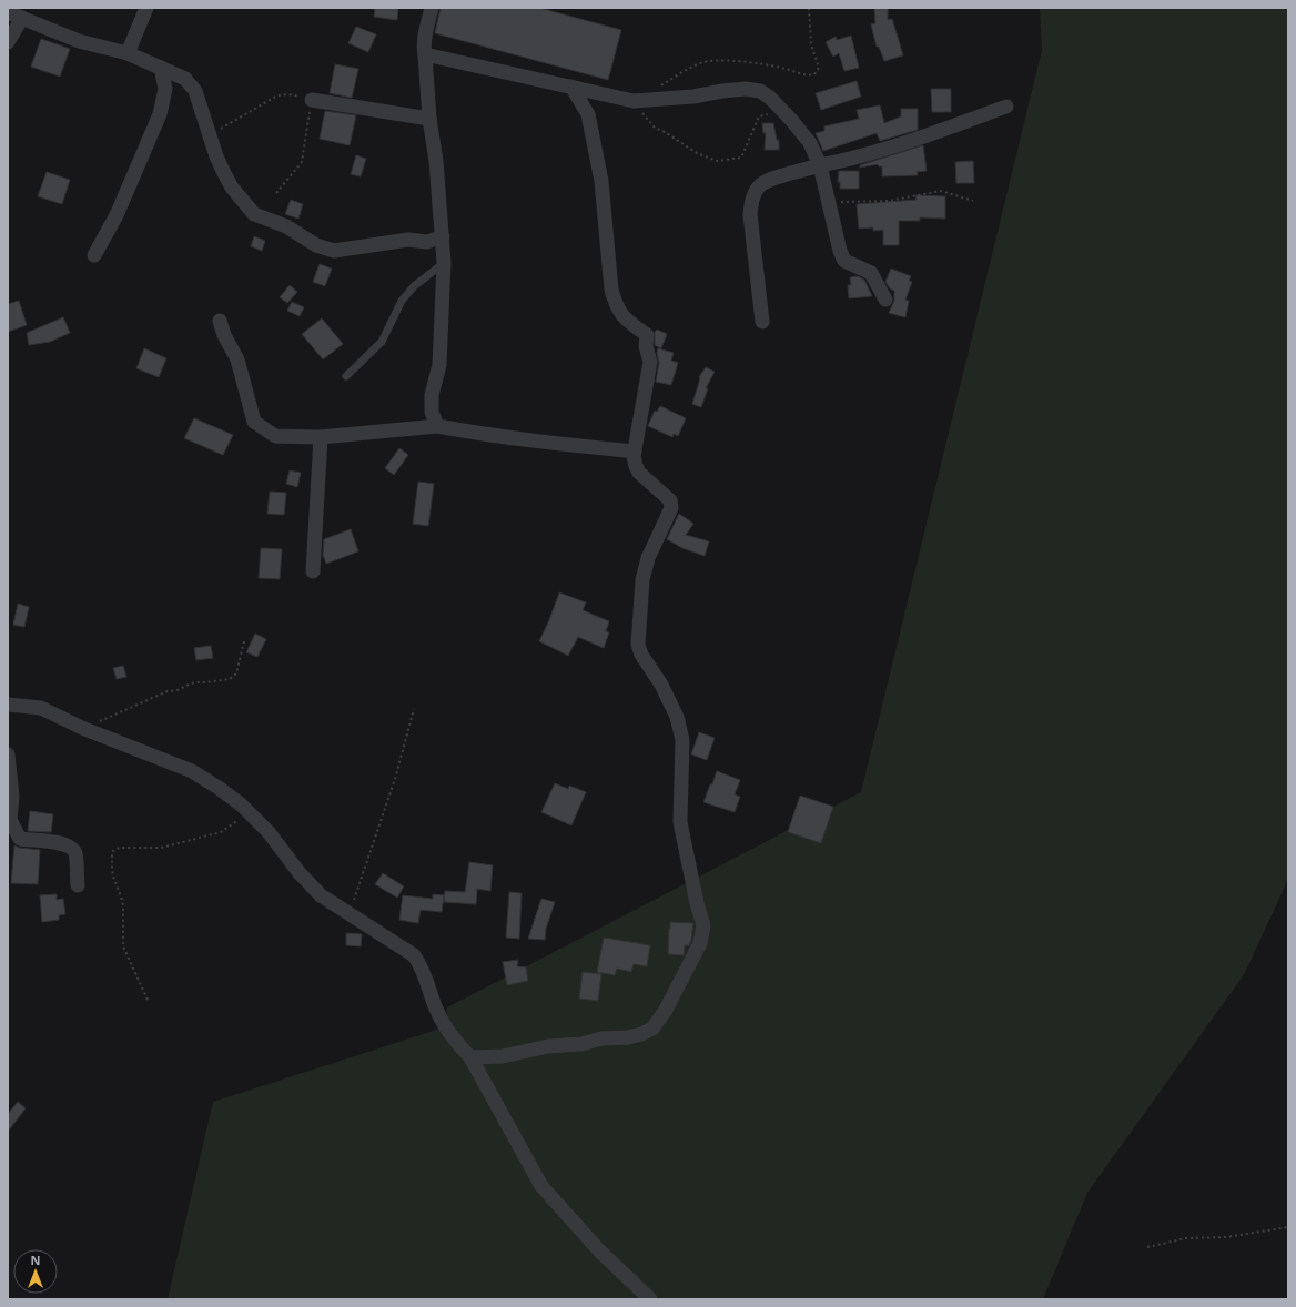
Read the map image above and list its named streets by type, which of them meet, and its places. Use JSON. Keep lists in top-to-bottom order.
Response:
{
  "north": "top"
}
